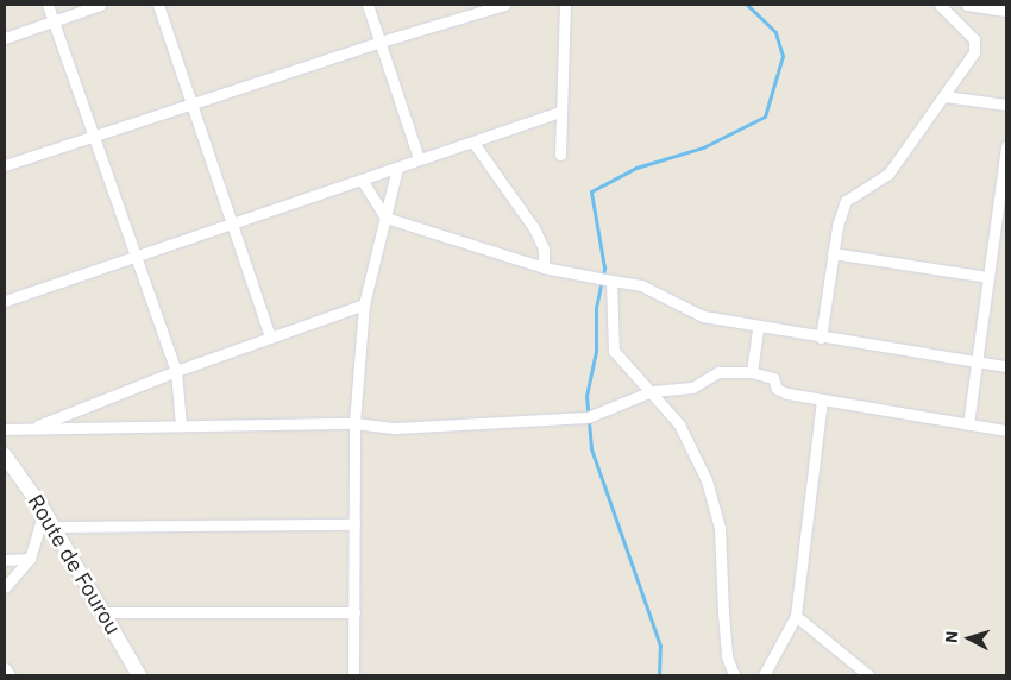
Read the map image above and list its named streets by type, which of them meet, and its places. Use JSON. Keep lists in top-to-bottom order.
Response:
{
  "streets": {
    "main road": ["Route de Fourou"]
  },
  "north": "left"
}
